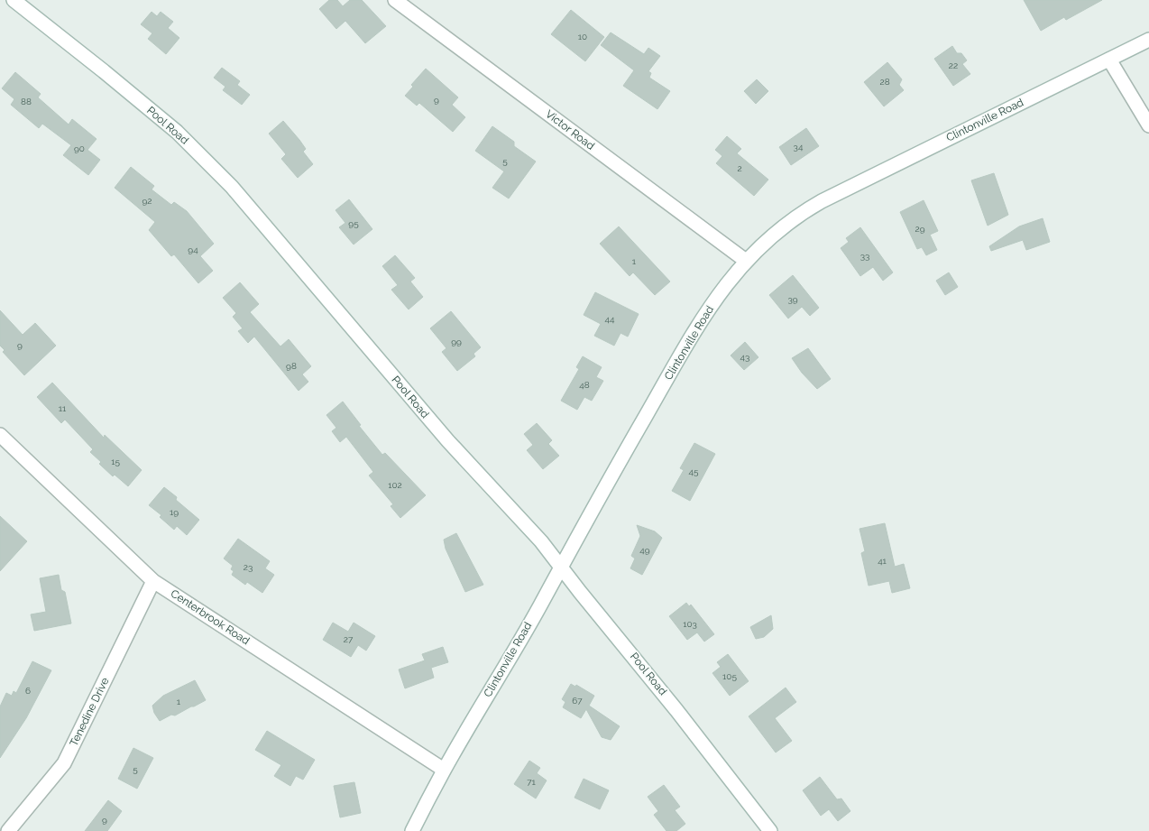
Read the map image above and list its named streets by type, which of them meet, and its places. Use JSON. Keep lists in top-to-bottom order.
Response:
{
  "streets": {
    "street": [
      "Clintonville Road",
      "Pool Road",
      "Victor Road",
      "Centerbrook Road",
      "Tenedine Drive"
    ]
  },
  "crossings": [
    ["Clintonville Road", "Pool Road"],
    ["Clintonville Road", "Victor Road"],
    ["Clintonville Road", "Centerbrook Road"],
    ["Centerbrook Road", "Tenedine Drive"]
  ],
  "house_numbers": [
    "10",
    "22",
    "28",
    "9",
    "88",
    "34",
    "90",
    "5",
    "2",
    "92",
    "95",
    "29",
    "94",
    "33",
    "1",
    "39",
    "44",
    "99",
    "9",
    "43",
    "98",
    "48",
    "11",
    "15",
    "45",
    "102",
    "19",
    "49",
    "41",
    "23",
    "103",
    "27",
    "105",
    "6",
    "67",
    "1",
    "5",
    "71",
    "9"
  ]
}
